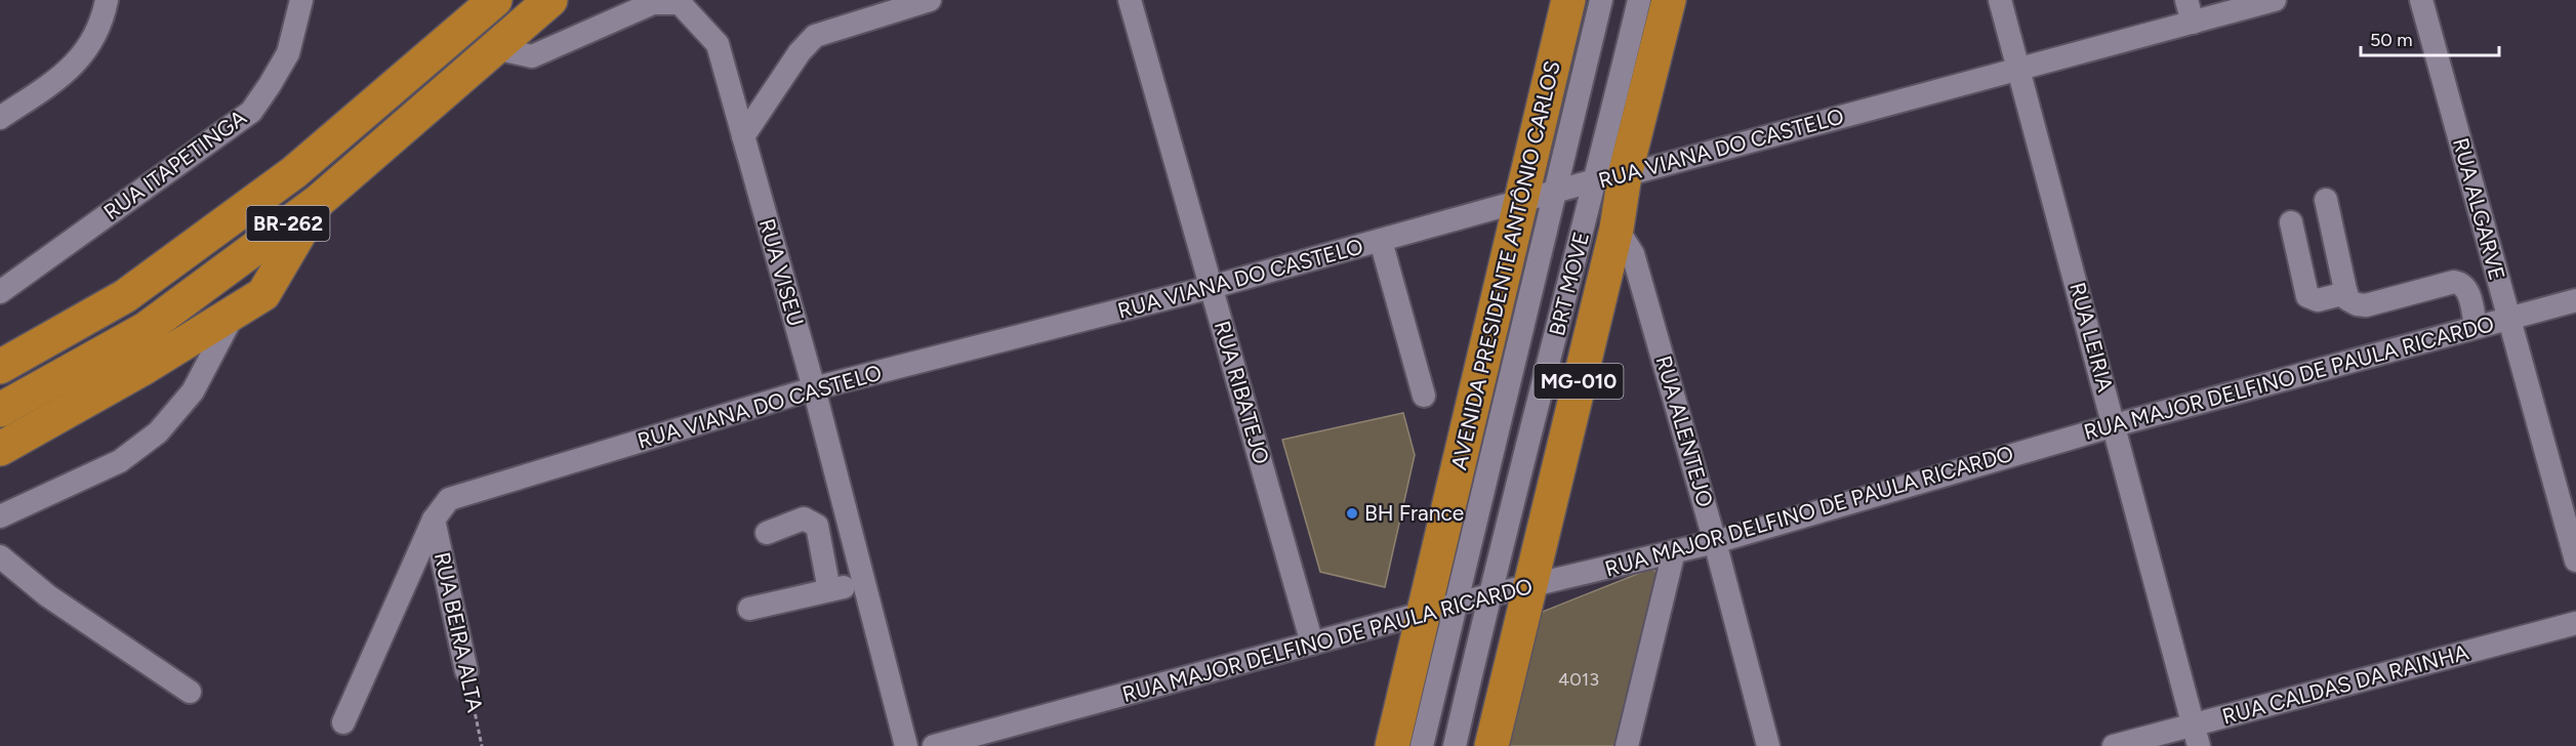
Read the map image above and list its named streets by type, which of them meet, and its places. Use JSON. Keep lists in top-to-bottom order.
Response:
{
  "streets": {
    "highway": ["BR-262", "AVENIDA PRESIDENTE ANTÔNIO CARLOS", "MG-010"],
    "street": [
      "RUA VIANA DO CASTELO",
      "RUA ITAPETINGA",
      "RUA ALGARVE",
      "RUA VISEU",
      "BRT MOVE",
      "RUA LEIRIA",
      "RUA MAJOR DELFINO DE PAULA RICARDO",
      "RUA RIBATEJO",
      "RUA ALENTEJO",
      "RUA BEIRA ALTA",
      "RUA CALDAS DA RAINHA"
    ]
  },
  "crossings": [
    ["RUA VIANA DO CASTELO", "AVENIDA PRESIDENTE ANTÔNIO CARLOS"],
    ["RUA VIANA DO CASTELO", "RUA VISEU"],
    ["RUA VIANA DO CASTELO", "BRT MOVE"],
    ["RUA VIANA DO CASTELO", "RUA LEIRIA"],
    ["RUA VIANA DO CASTELO", "MG-010"],
    ["RUA VIANA DO CASTELO", "RUA RIBATEJO"],
    ["RUA VIANA DO CASTELO", "RUA BEIRA ALTA"],
    ["RUA ALGARVE", "RUA MAJOR DELFINO DE PAULA RICARDO"],
    ["BR-262", "RUA VISEU"],
    ["AVENIDA PRESIDENTE ANTÔNIO CARLOS", "RUA MAJOR DELFINO DE PAULA RICARDO"],
    ["BRT MOVE", "RUA MAJOR DELFINO DE PAULA RICARDO"],
    ["BRT MOVE", "MG-010"],
    ["RUA LEIRIA", "RUA MAJOR DELFINO DE PAULA RICARDO"],
    ["RUA LEIRIA", "RUA CALDAS DA RAINHA"],
    ["RUA MAJOR DELFINO DE PAULA RICARDO", "MG-010"],
    ["RUA MAJOR DELFINO DE PAULA RICARDO", "RUA RIBATEJO"],
    ["RUA MAJOR DELFINO DE PAULA RICARDO", "RUA ALENTEJO"],
    ["MG-010", "RUA ALENTEJO"]
  ],
  "places": ["BH France"],
  "house_numbers": ["4013"],
  "scale_bar": "50 m"
}
